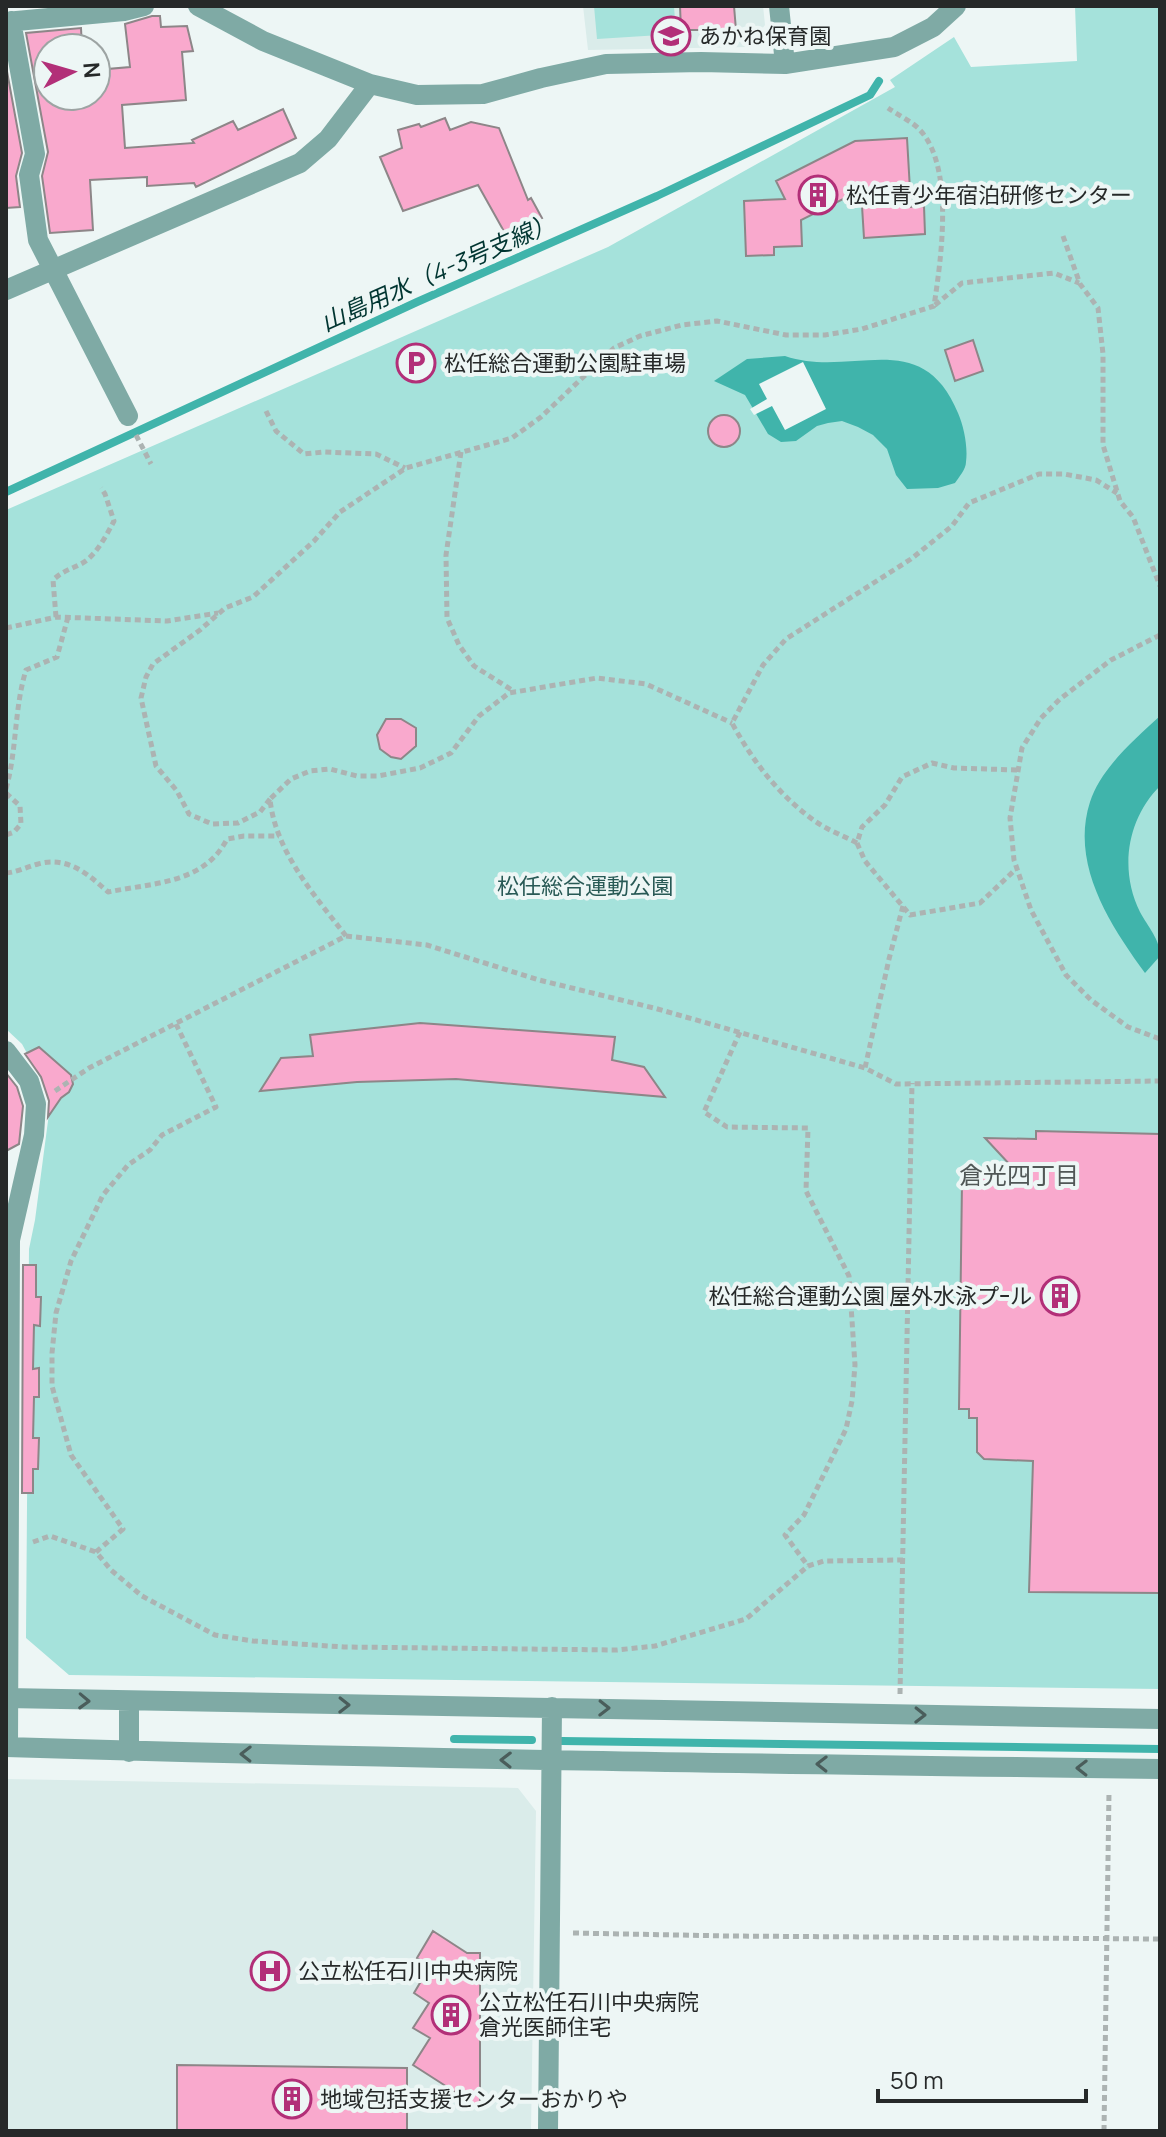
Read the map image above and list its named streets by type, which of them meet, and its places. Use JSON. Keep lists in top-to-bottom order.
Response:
{
  "districts": ["倉光四丁目"],
  "water": ["山島用水（4-3号支線）"],
  "parks": ["松任総合運動公園"],
  "places": {
    "school or university": ["あかね保育園"],
    "building": [
      "松任青少年宿泊研修センター",
      "松任総合運動公園 屋外水泳プｰル",
      "公立松任石川中央病院 倉光医師住宅",
      "地域包括支援センターおかりや"
    ],
    "parking": ["松任総合運動公園駐車場"],
    "hospital": ["公立松任石川中央病院"]
  },
  "scale_bar": "50 m",
  "north": "right"
}
